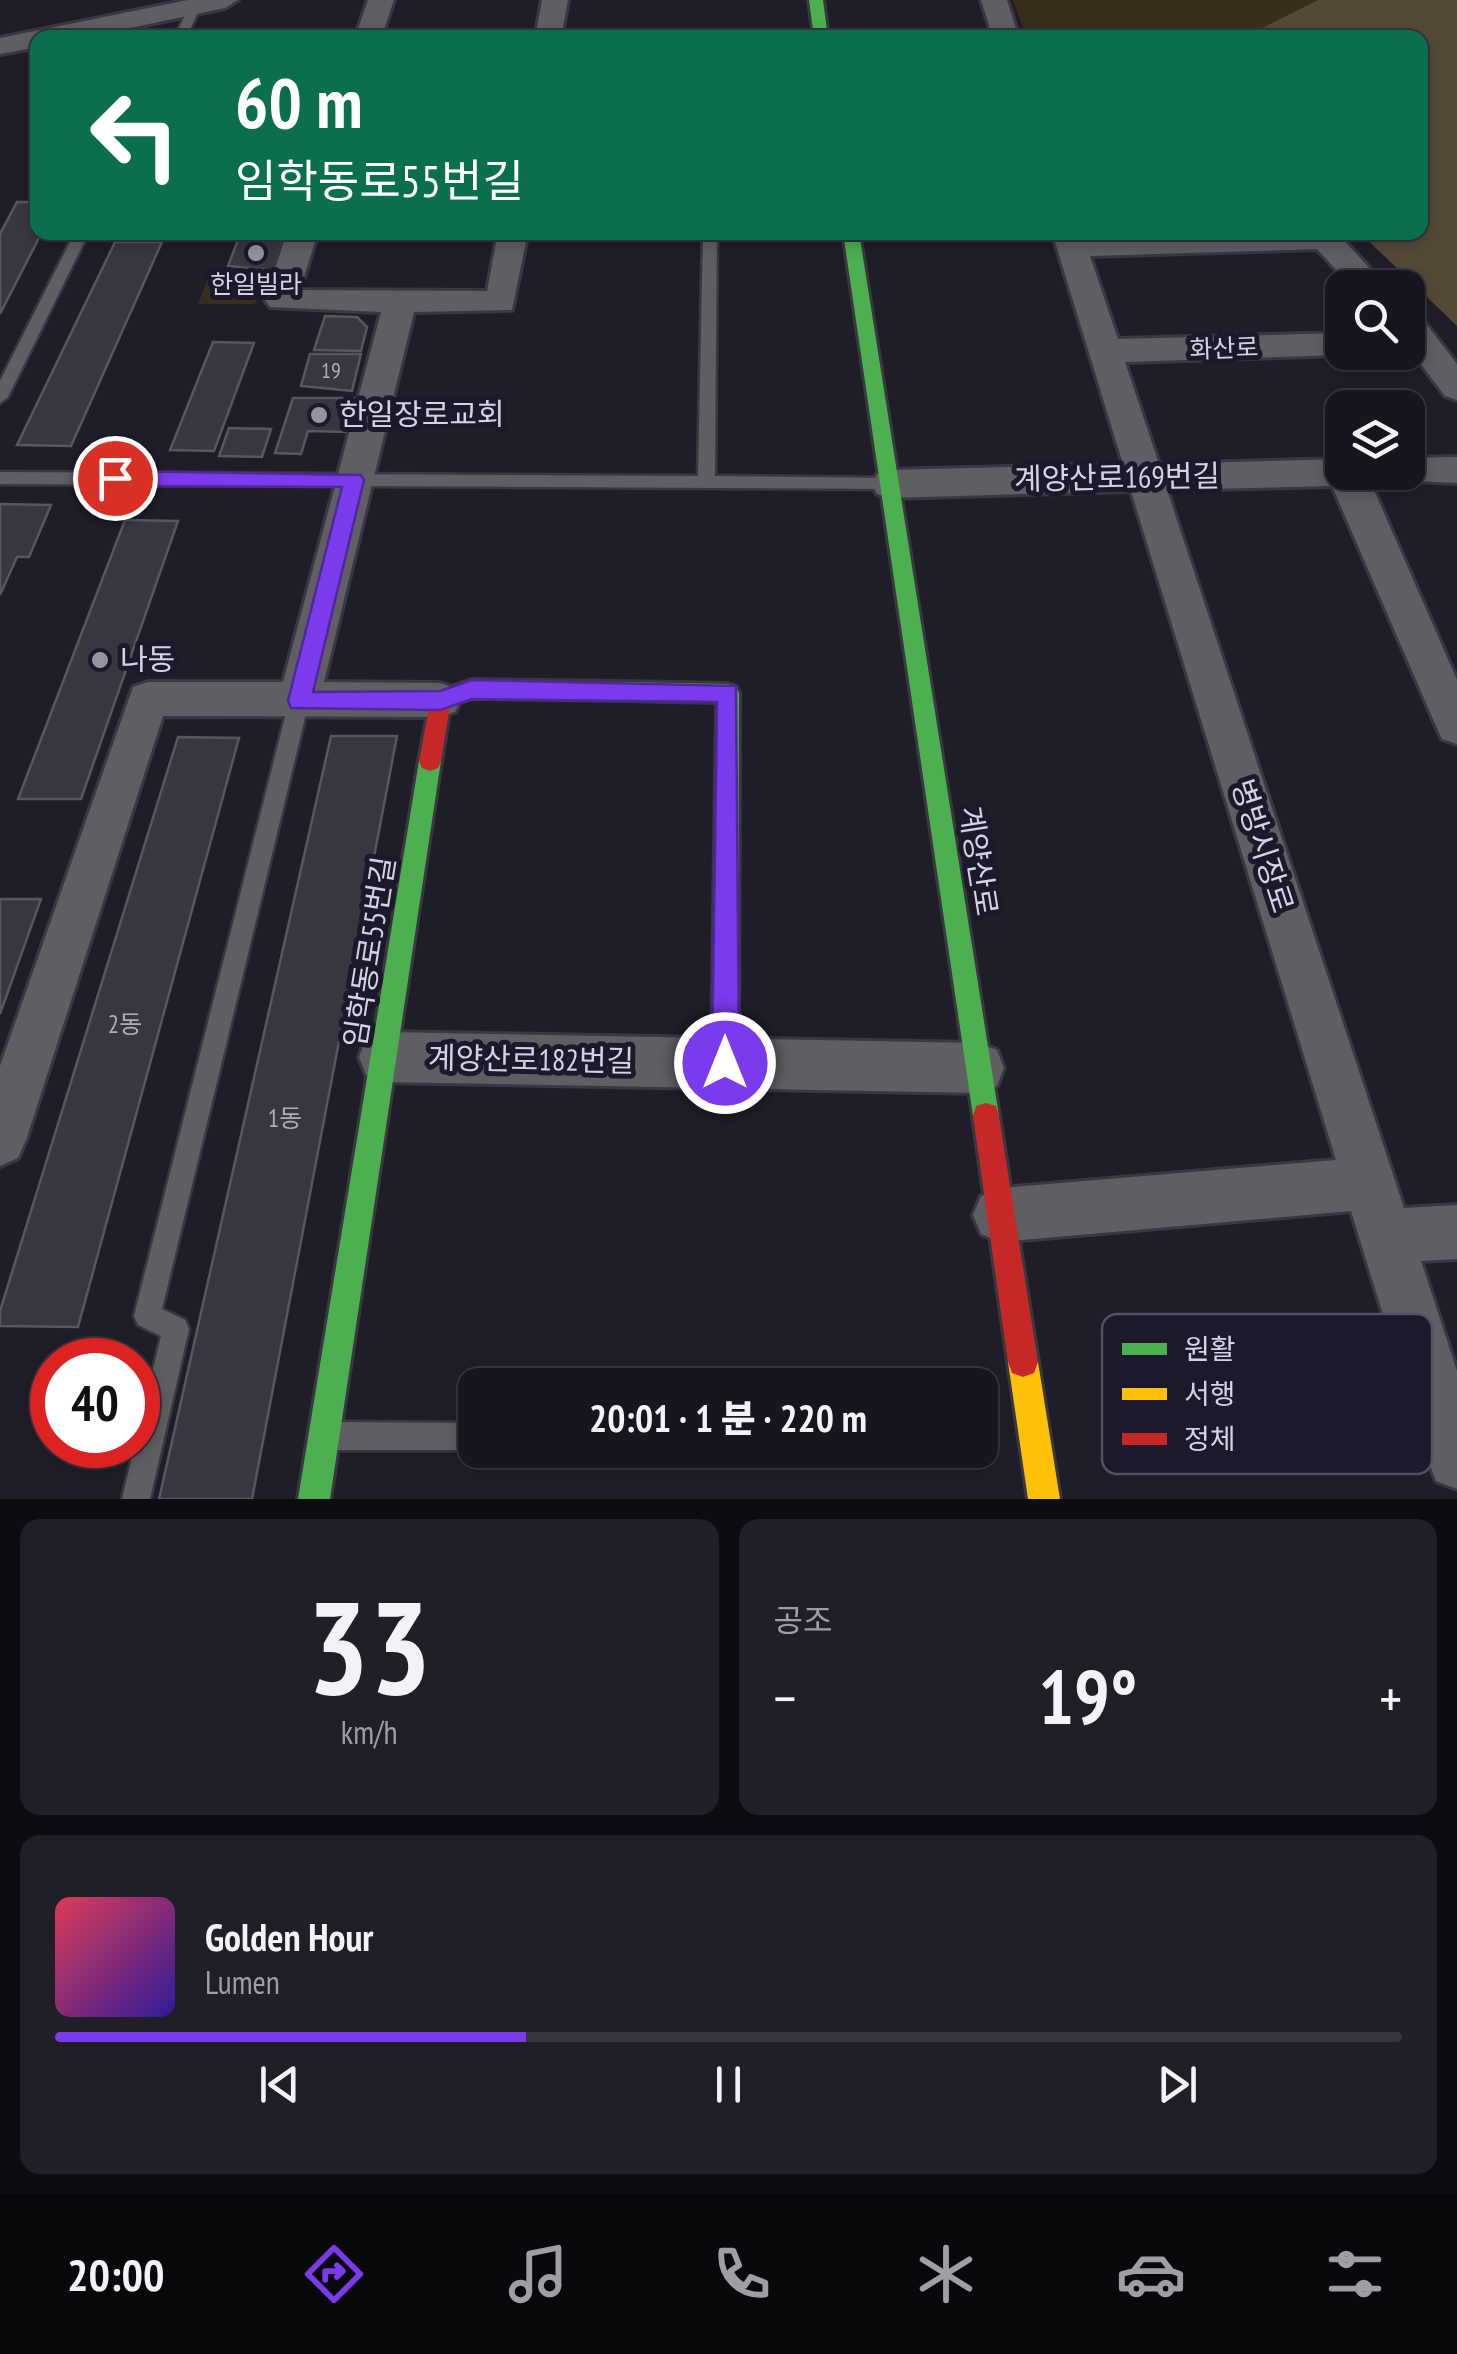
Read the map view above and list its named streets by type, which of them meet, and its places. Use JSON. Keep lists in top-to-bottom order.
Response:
{
  "streets": {
    "street": [
      "화산로",
      "계양산로169번길",
      "병방시장로",
      "계양산로",
      "임학동로55번길",
      "계양산로182번길"
    ]
  },
  "crossings": [
    ["화산로", "병방시장로"],
    ["계양산로169번길", "병방시장로"],
    ["계양산로169번길", "계양산로"],
    ["계양산로", "계양산로182번길"],
    ["임학동로55번길", "계양산로182번길"]
  ],
  "places": ["한일빌라", "한일장로교회", "나동"],
  "house_numbers": ["19", "2동", "1동"],
  "legend": ["원활", "서행", "정체"],
  "page": {
    "turn": ["60 m", "임학동로55번길"],
    "limit": "40",
    "trip": "20:01 · 1 분 · 220 m",
    "tile": [
      ["33", "km/h"],
      "공조"
    ],
    "heat": ["−", "19°", "+"],
    "song": ["Golden Hour", "Lumen"],
    "tabs": "20:00"
  }
}
